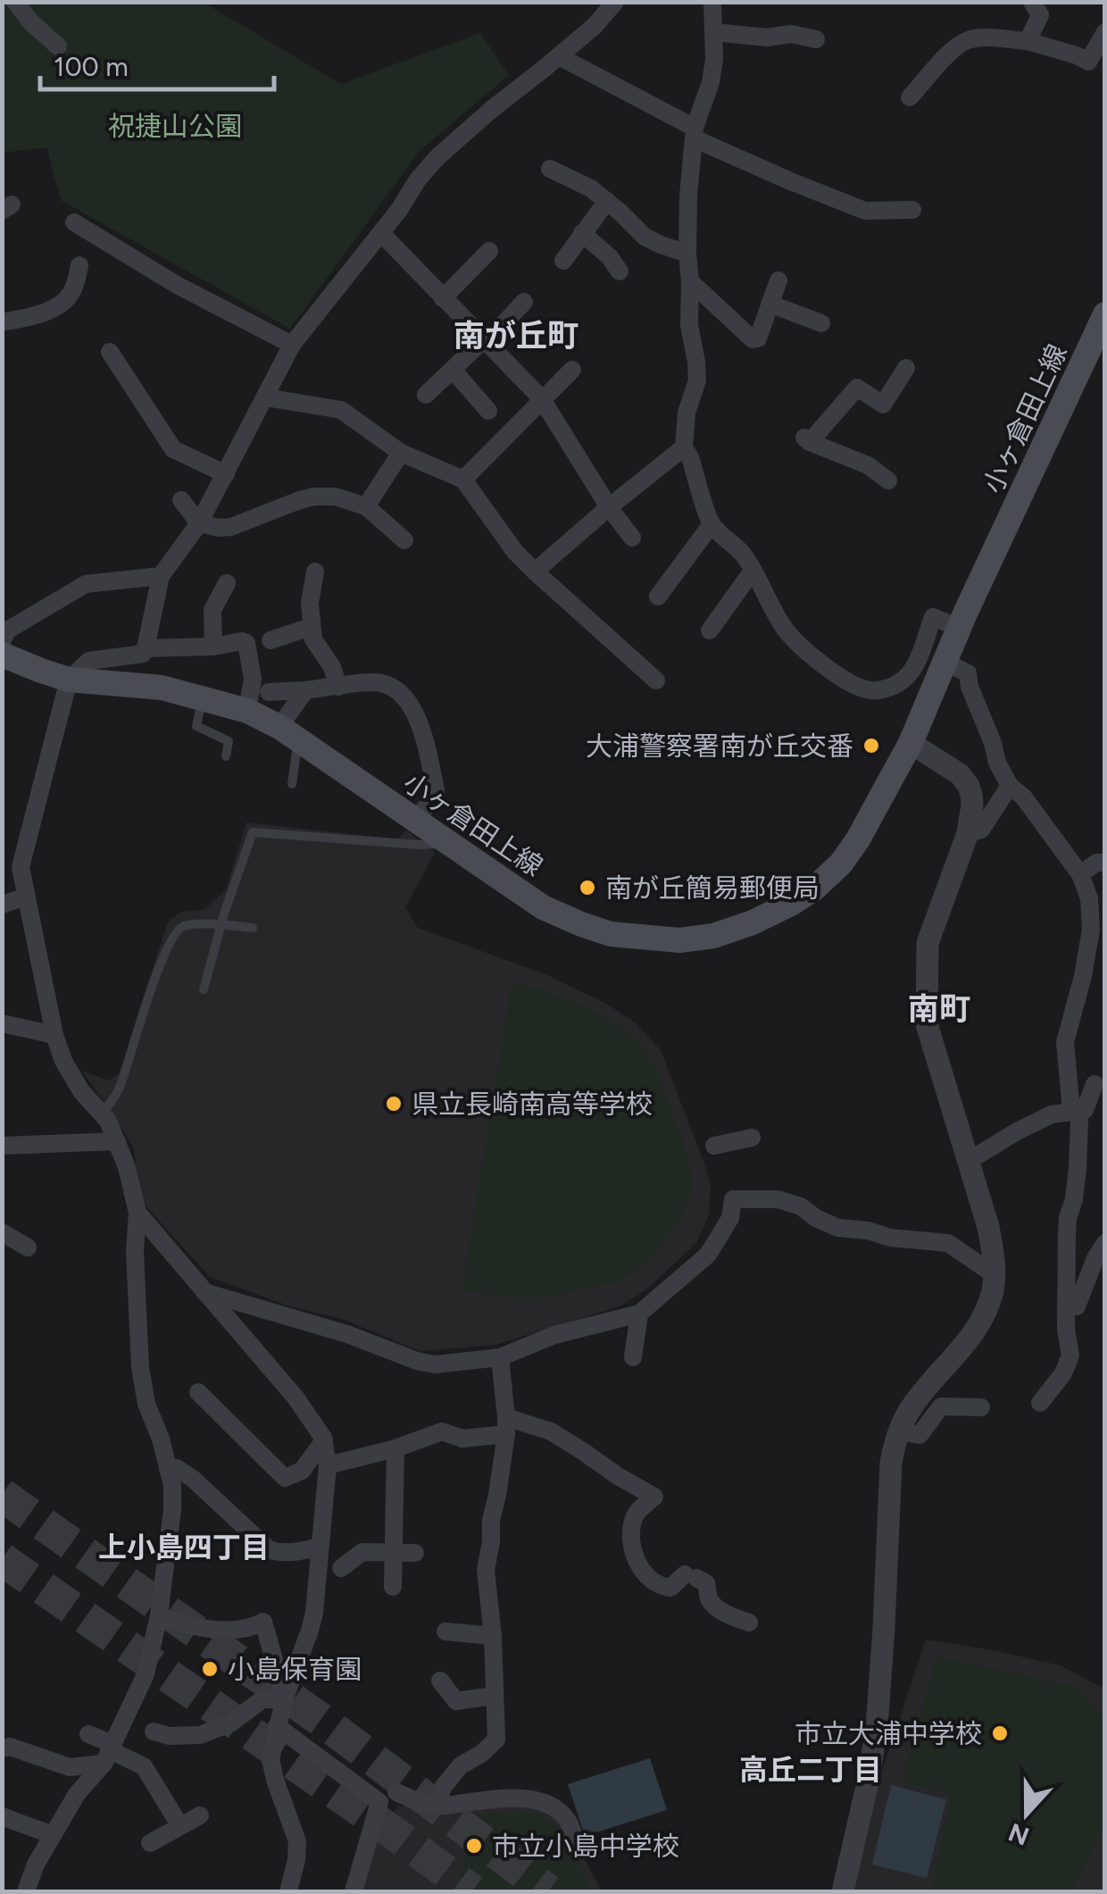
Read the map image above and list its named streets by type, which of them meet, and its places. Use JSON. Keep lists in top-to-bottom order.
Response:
{
  "streets": {
    "main road": ["小ヶ倉田上線"]
  },
  "districts": [
    "南が丘町",
    "南町",
    "上小島四丁目",
    "高丘二丁目"
  ],
  "parks": ["祝捷山公園"],
  "places": [
    "大浦警察署南が丘交番",
    "南が丘簡易郵便局",
    "県立長崎南高等学校",
    "小島保育園",
    "市立大浦中学校",
    "市立小島中学校"
  ],
  "scale_bar": "100 m",
  "north": "bottom"
}
